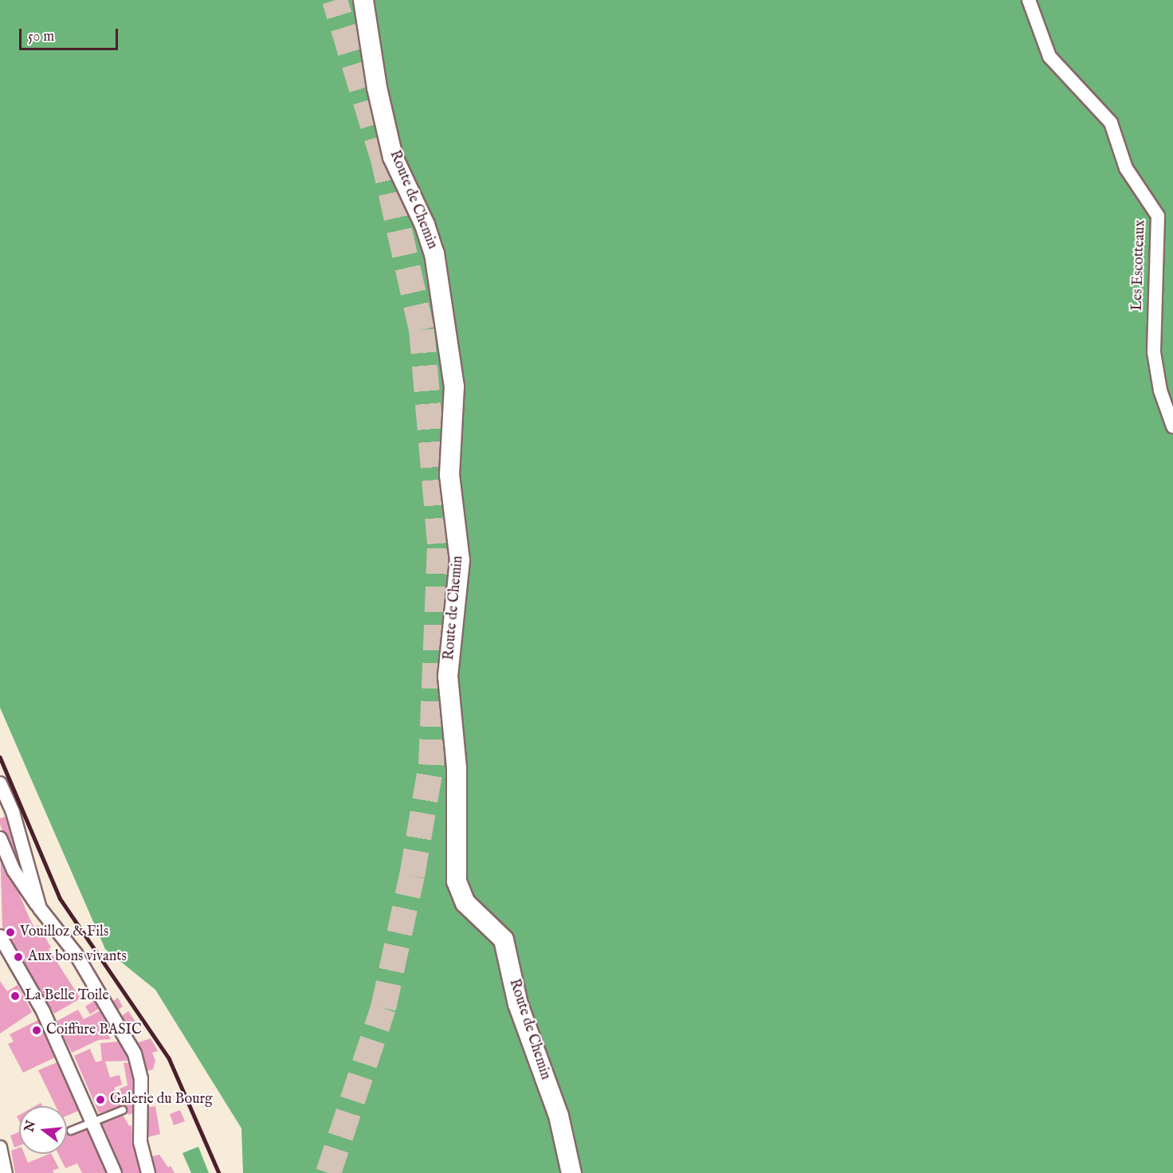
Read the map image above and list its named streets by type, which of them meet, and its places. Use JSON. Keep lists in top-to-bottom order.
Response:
{
  "streets": {
    "street": ["Route de Chemin", "Les Escotteaux"]
  },
  "places": [
    "Vouilloz & Fils",
    "Aux bons vivants",
    "La Belle Toile",
    "Coiffure BASIC",
    "Galerie du Bourg"
  ],
  "scale_bar": "50 m",
  "north": "left"
}
